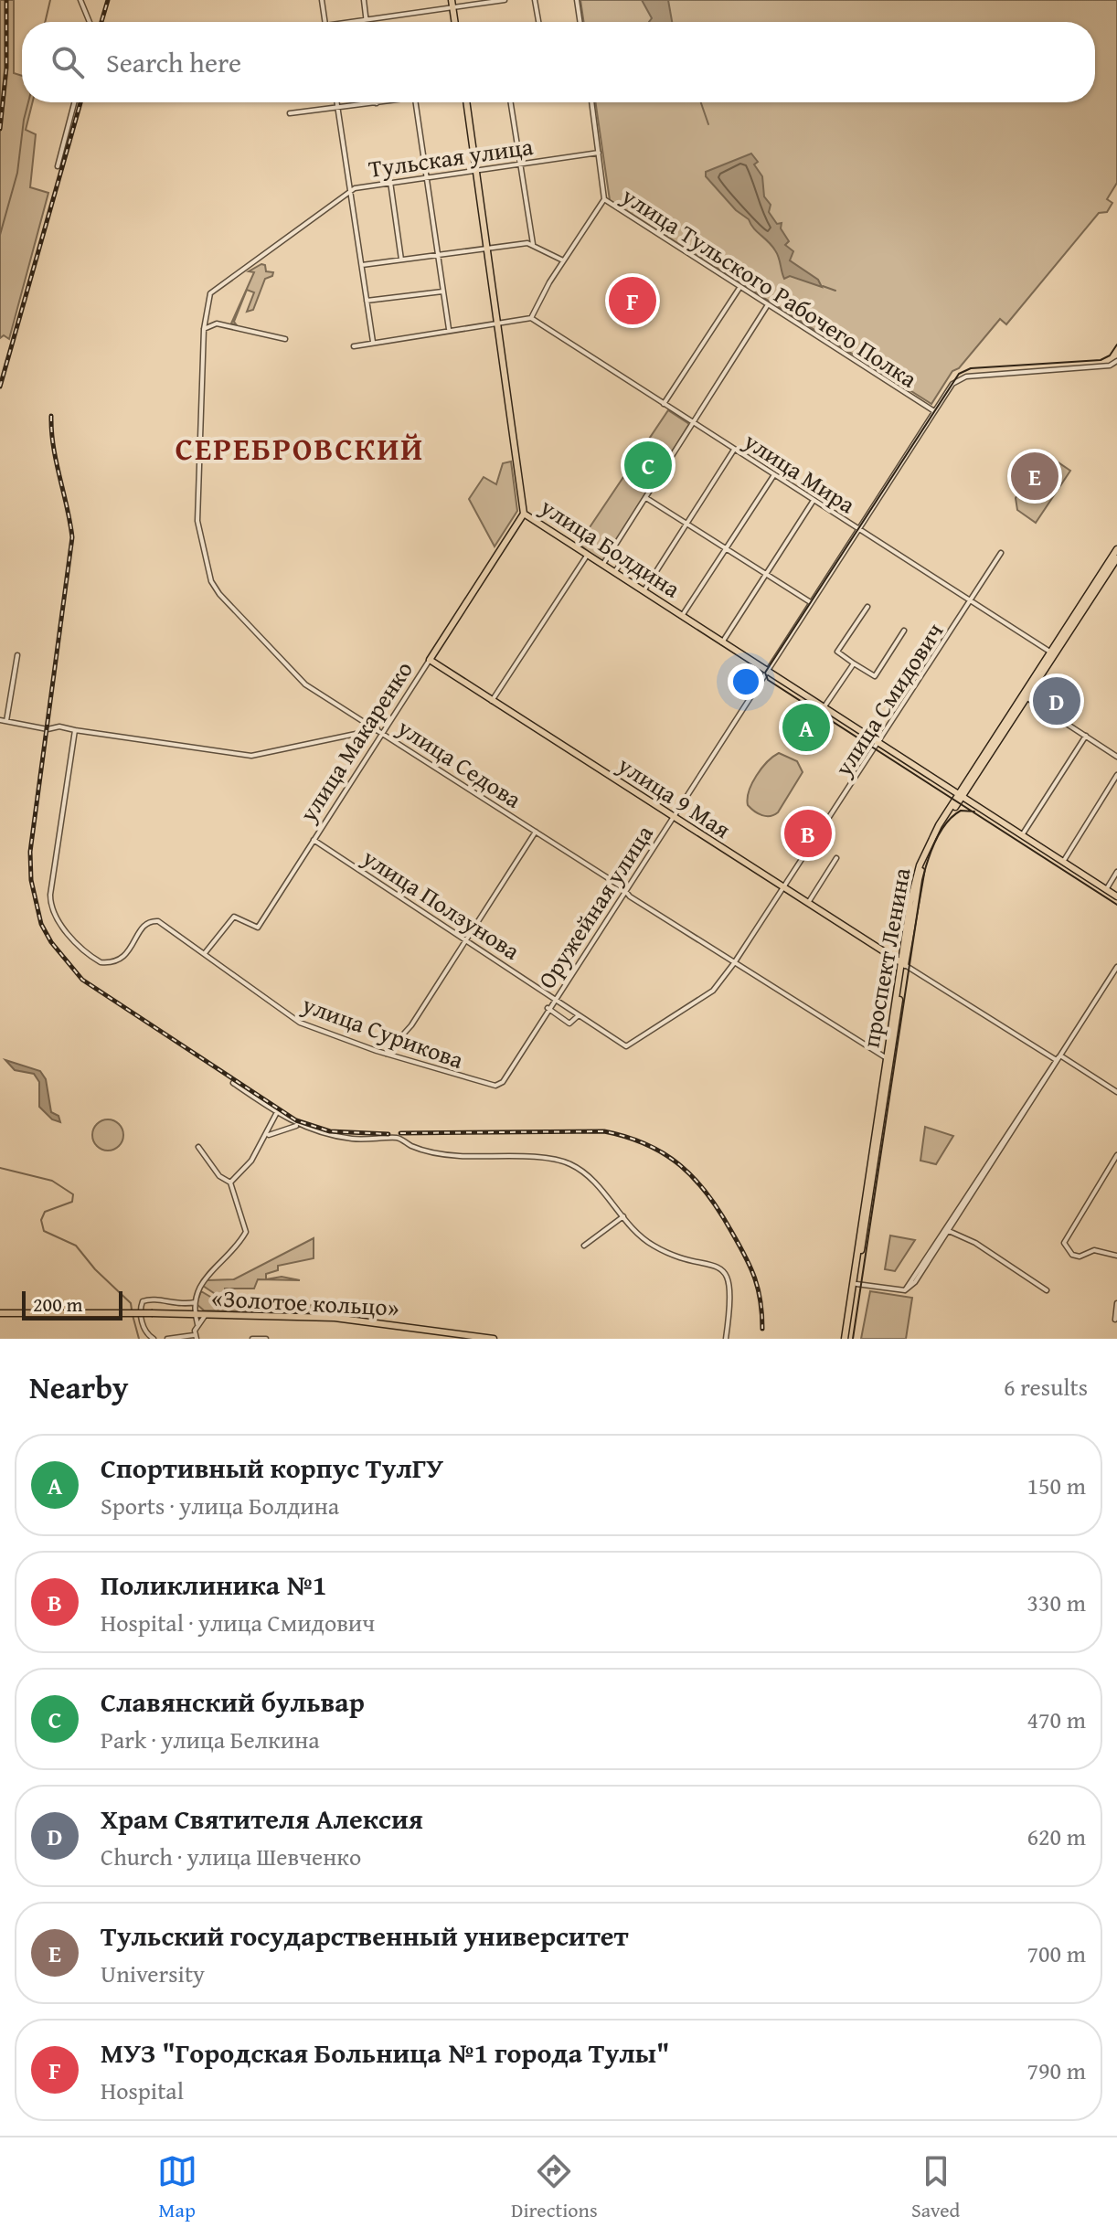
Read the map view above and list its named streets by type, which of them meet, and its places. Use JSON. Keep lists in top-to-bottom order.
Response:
{
  "streets": {
    "main road": [
      "улица Болдина",
      "улица Макаренко",
      "улица 9 Мая",
      "проспект Ленина",
      "«Золотое кольцо»"
    ],
    "street": [
      "Тульская улица",
      "улица Тульского Рабочего Полка",
      "улица Мира",
      "улица Смидович",
      "улица Седова",
      "улица Ползунова",
      "Оружейная улица",
      "улица Сурикова"
    ]
  },
  "crossings": [
    ["Тульская улица", "улица Тульского Рабочего Полка"],
    ["Тульская улица", "улица Болдина"],
    ["Тульская улица", "улица Седова"],
    ["улица Тульского Рабочего Полка", "Оружейная улица"],
    ["улица Мира", "улица Смидович"],
    ["улица Мира", "Оружейная улица"],
    ["улица Мира", "проспект Ленина"],
    ["улица Болдина", "улица Смидович"],
    ["улица Болдина", "улица Макаренко"],
    ["улица Болдина", "Оружейная улица"],
    ["улица Болдина", "проспект Ленина"],
    ["улица Смидович", "улица Седова"],
    ["улица Смидович", "улица 9 Мая"],
    ["улица Смидович", "улица Ползунова"],
    ["улица Макаренко", "улица Седова"],
    ["улица Макаренко", "улица 9 Мая"],
    ["улица Макаренко", "улица Ползунова"],
    ["улица Макаренко", "улица Сурикова"],
    ["улица Седова", "Оружейная улица"],
    ["улица Седова", "проспект Ленина"],
    ["улица 9 Мая", "Оружейная улица"],
    ["улица 9 Мая", "проспект Ленина"],
    ["улица Ползунова", "Оружейная улица"],
    ["Оружейная улица", "улица Сурикова"]
  ],
  "districts": ["СЕРЕБРОВСКИЙ"],
  "scale_bar": "200 m",
  "page": {
    "search": "Search here",
    "pins": [
      "F",
      "C",
      "E",
      "D",
      "A",
      "B"
    ],
    "scale": "200 m",
    "heading": ["Nearby", "6 results"],
    "list": [
      {
        "mark": "A",
        "name": "Спортивный корпус ТулГУ",
        "note": "Sports · улица Болдина",
        "value": "150 m"
      },
      {
        "mark": "B",
        "name": "Поликлиника №1",
        "note": "Hospital · улица Смидович",
        "value": "330 m"
      },
      {
        "mark": "C",
        "name": "Славянский бульвар",
        "note": "Park · улица Белкина",
        "value": "470 m"
      },
      {
        "mark": "D",
        "name": "Храм Святителя Алексия",
        "note": "Church · улица Шевченко",
        "value": "620 m"
      },
      {
        "mark": "E",
        "name": "Тульский государственный университет",
        "note": "University",
        "value": "700 m"
      },
      {
        "mark": "F",
        "name": "МУЗ \"Городская Больница №1 города Тулы\"",
        "note": "Hospital",
        "value": "790 m"
      }
    ],
    "nav": ["Map", "Directions", "Saved"]
  }
}
